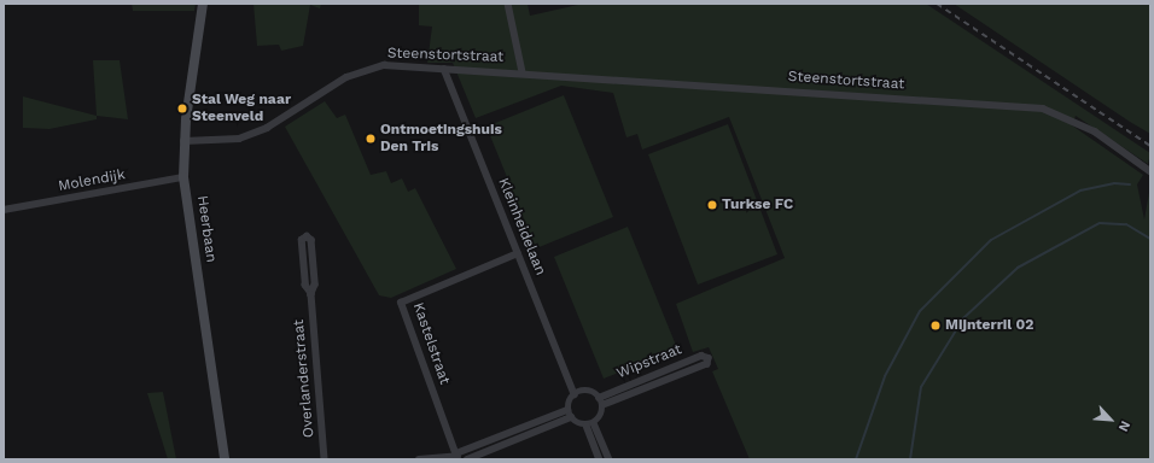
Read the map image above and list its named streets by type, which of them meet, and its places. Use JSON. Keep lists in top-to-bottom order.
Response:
{
  "streets": {
    "street": [
      "Steenstortstraat",
      "Molendijk",
      "Kleinheidelaan",
      "Heerbaan",
      "Kastelstraat",
      "Wipstraat",
      "Overlanderstraat"
    ]
  },
  "crossings": [
    ["Steenstortstraat", "Kleinheidelaan"],
    ["Steenstortstraat", "Heerbaan"],
    ["Molendijk", "Heerbaan"],
    ["Kleinheidelaan", "Kastelstraat"],
    ["Kleinheidelaan", "Wipstraat"]
  ],
  "places": [
    "Stal Weg naar Steenveld",
    "Ontmoetingshuis Den Tris",
    "Turkse FC",
    "Mijnterril 02"
  ],
  "north": "bottom right"
}
